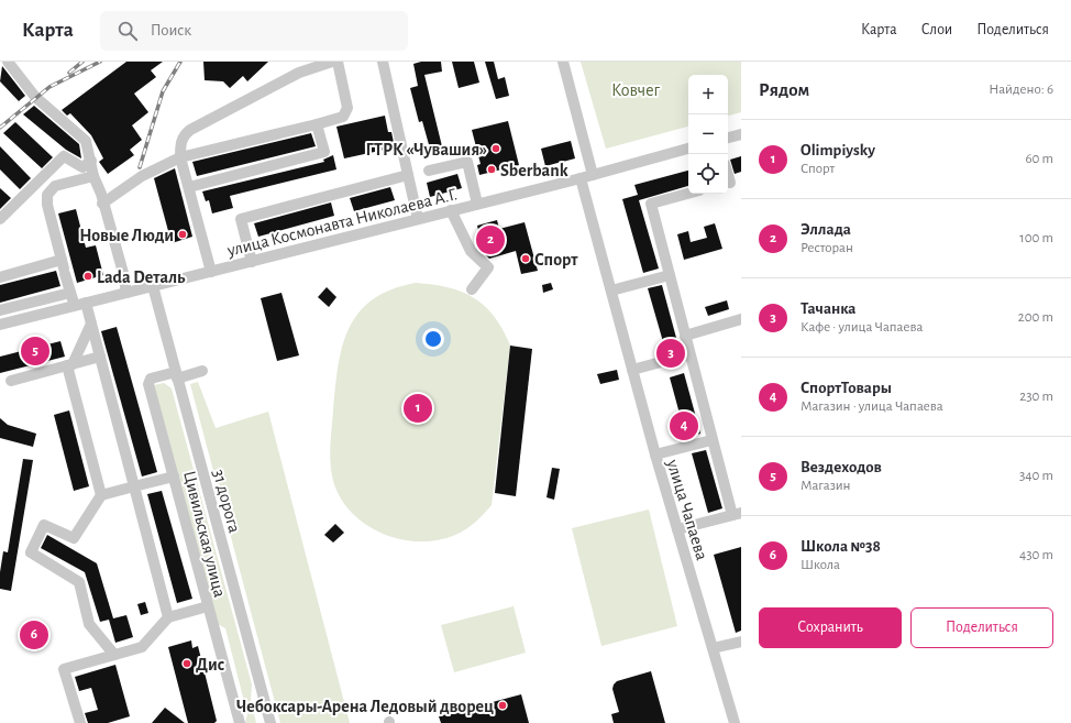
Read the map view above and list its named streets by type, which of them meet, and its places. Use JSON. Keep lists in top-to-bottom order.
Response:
{
  "streets": {
    "street": [
      "улица Космонавта Николаева А.Г.",
      "31 дорога",
      "улица Чапаева",
      "Цивильская улица"
    ]
  },
  "crossings": [
    ["улица Космонавта Николаева А.Г.", "31 дорога"],
    ["улица Космонавта Николаева А.Г.", "улица Чапаева"],
    ["31 дорога", "Цивильская улица"]
  ],
  "parks": ["Ковчег"],
  "places": [
    "ГТРК «Чувашия»",
    "Sberbank",
    "Новые Люди",
    "Спорт",
    "Lada Dеталь",
    "Дис",
    "Чебоксары-Арена Ледовый дворец"
  ],
  "page": {
    "header": "Карта",
    "search": "Поиск",
    "nav": ["Карта", "Слои", "Поделиться"],
    "heading": ["Рядом", "Найдено: 6"],
    "map_buttons": ["+", "−"],
    "list": [
      {
        "mark": "1",
        "name": "Olimpiysky",
        "note": "Спорт",
        "value": "60 m"
      },
      {
        "mark": "2",
        "name": "Эллада",
        "note": "Ресторан",
        "value": "100 m"
      },
      {
        "mark": "3",
        "name": "Тачанка",
        "note": "Кафе · улица Чапаева",
        "value": "200 m"
      },
      {
        "mark": "4",
        "name": "СпортТовары",
        "note": "Магазин · улица Чапаева",
        "value": "230 m"
      },
      {
        "mark": "5",
        "name": "Вездеходов",
        "note": "Магазин",
        "value": "340 m"
      },
      {
        "mark": "6",
        "name": "Школа №38",
        "note": "Школа",
        "value": "430 m"
      }
    ],
    "pins": [
      "2",
      "5",
      "3",
      "1",
      "4",
      "6"
    ],
    "buttons": ["Сохранить", "Поделиться"]
  }
}
